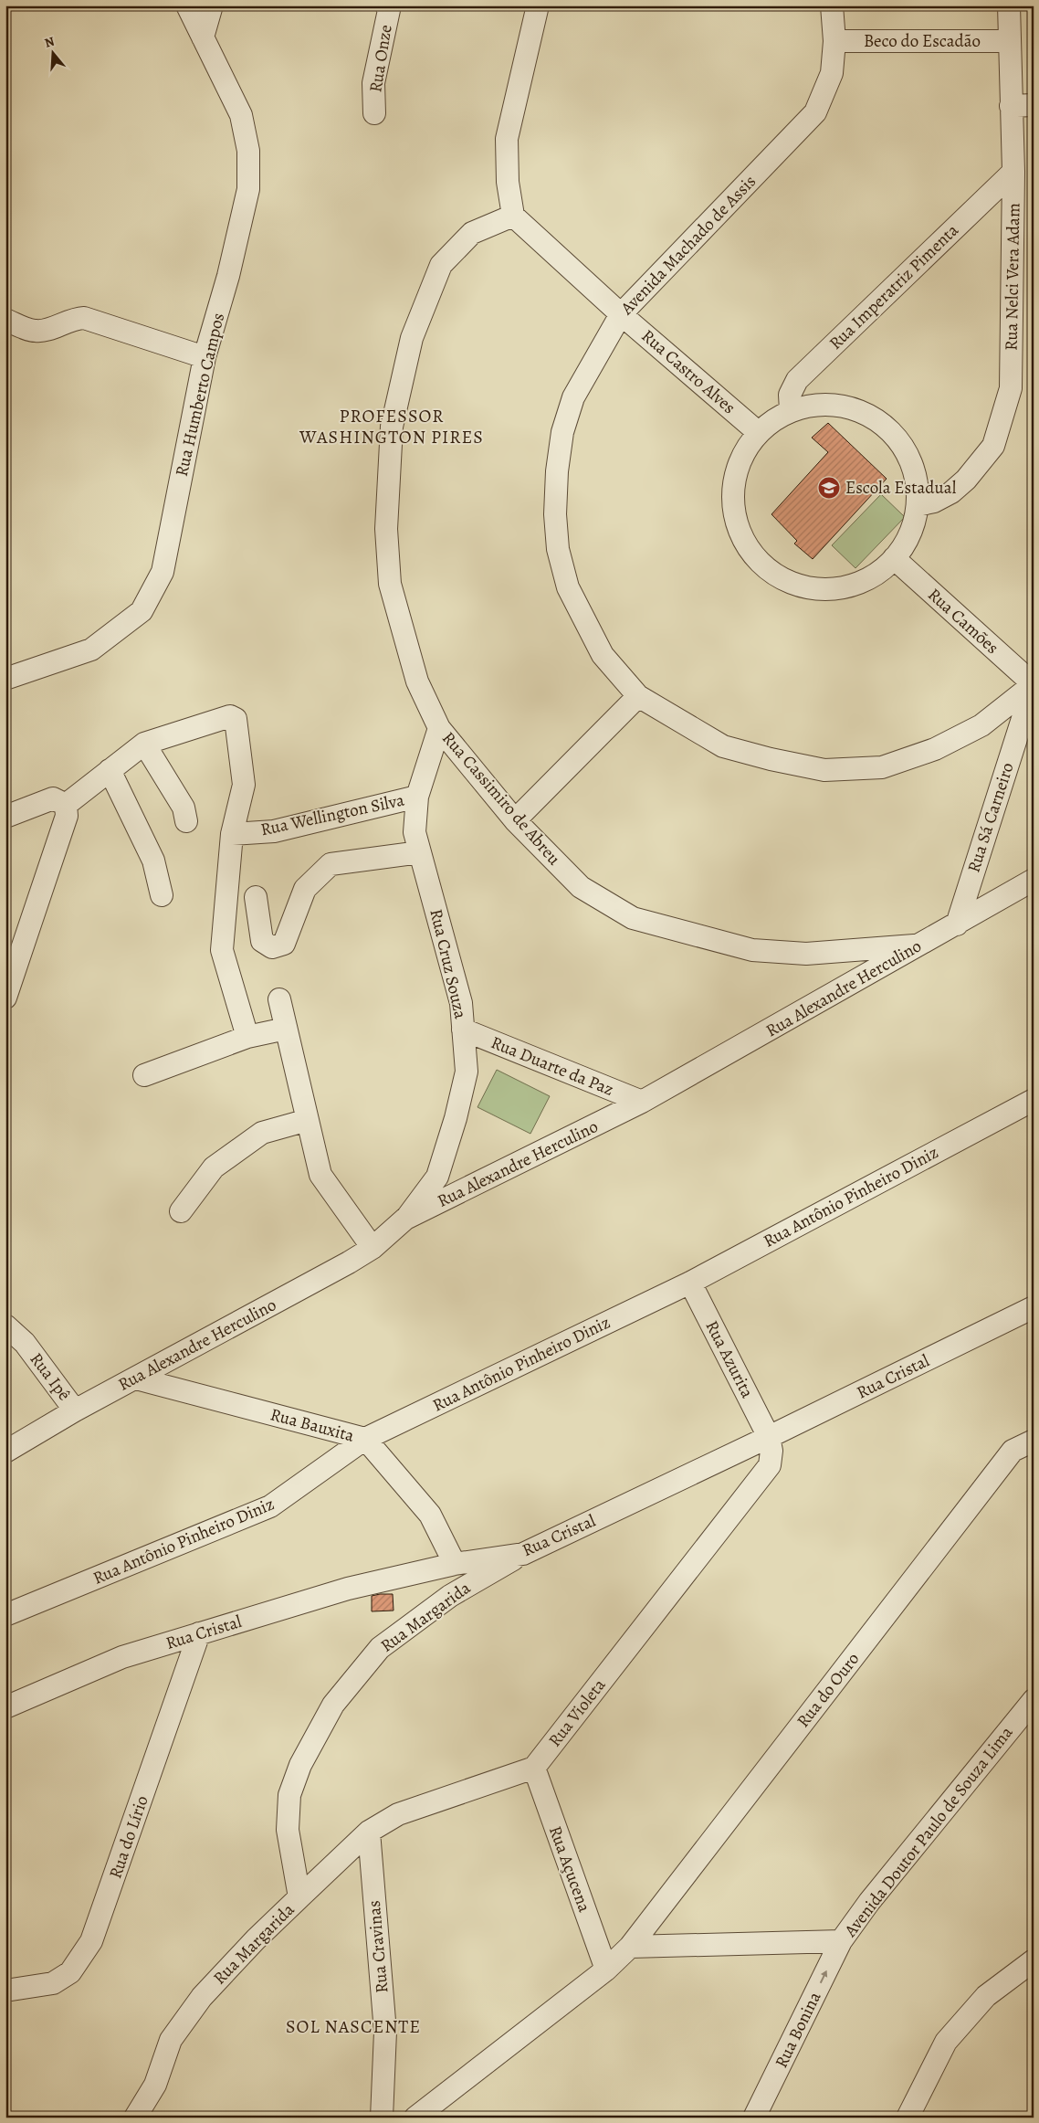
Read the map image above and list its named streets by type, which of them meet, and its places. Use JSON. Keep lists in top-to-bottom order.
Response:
{
  "streets": {
    "street": [
      "Beco do Escadão",
      "Rua Onze",
      "Avenida Machado de Assis",
      "Rua Nelci Vera Adam",
      "Rua Imperatriz Pimenta",
      "Rua Castro Alves",
      "Rua Humberto Campos",
      "Rua Camões",
      "Rua Cassimiro de Abreu",
      "Rua Wellington Silva",
      "Rua Sá Carneiro",
      "Rua Cruz Souza",
      "Rua Alexandre Herculino",
      "Rua Duarte da Paz",
      "Rua Antônio Pinheiro Diniz",
      "Rua Azurita",
      "Rua Ipê",
      "Rua Cristal",
      "Rua Bauxita",
      "Rua Margarida",
      "Rua do Ouro",
      "Rua Violeta",
      "Avenida Doutor Paulo de Souza Lima",
      "Rua do Lírio",
      "Rua Açucena",
      "Rua Cravinas",
      "Rua Bonina"
    ]
  },
  "crossings": [
    ["Beco do Escadão", "Avenida Machado de Assis"],
    ["Beco do Escadão", "Rua Nelci Vera Adam"],
    ["Avenida Machado de Assis", "Rua Castro Alves"],
    ["Avenida Machado de Assis", "Rua Camões"],
    ["Avenida Machado de Assis", "Rua Sá Carneiro"],
    ["Rua Nelci Vera Adam", "Rua Imperatriz Pimenta"],
    ["Rua Castro Alves", "Rua Cassimiro de Abreu"],
    ["Rua Camões", "Rua Sá Carneiro"],
    ["Rua Cassimiro de Abreu", "Rua Cruz Souza"],
    ["Rua Cassimiro de Abreu", "Rua Alexandre Herculino"],
    ["Rua Wellington Silva", "Rua Cruz Souza"],
    ["Rua Sá Carneiro", "Rua Alexandre Herculino"],
    ["Rua Cruz Souza", "Rua Alexandre Herculino"],
    ["Rua Cruz Souza", "Rua Duarte da Paz"],
    ["Rua Alexandre Herculino", "Rua Duarte da Paz"],
    ["Rua Alexandre Herculino", "Rua Ipê"],
    ["Rua Alexandre Herculino", "Rua Bauxita"],
    ["Rua Antônio Pinheiro Diniz", "Rua Azurita"],
    ["Rua Antônio Pinheiro Diniz", "Rua Bauxita"],
    ["Rua Azurita", "Rua Cristal"],
    ["Rua Azurita", "Rua Violeta"],
    ["Rua Cristal", "Rua Bauxita"],
    ["Rua Cristal", "Rua Margarida"],
    ["Rua Cristal", "Rua Violeta"],
    ["Rua Cristal", "Rua do Lírio"],
    ["Rua Violeta", "Rua Açucena"],
    ["Avenida Doutor Paulo de Souza Lima", "Rua Bonina"]
  ],
  "districts": ["PROFESSOR WASHINGTON PIRES", "SOL NASCENTE"],
  "places": {
    "school or university": ["Escola Estadual"]
  },
  "north": "top"
}
